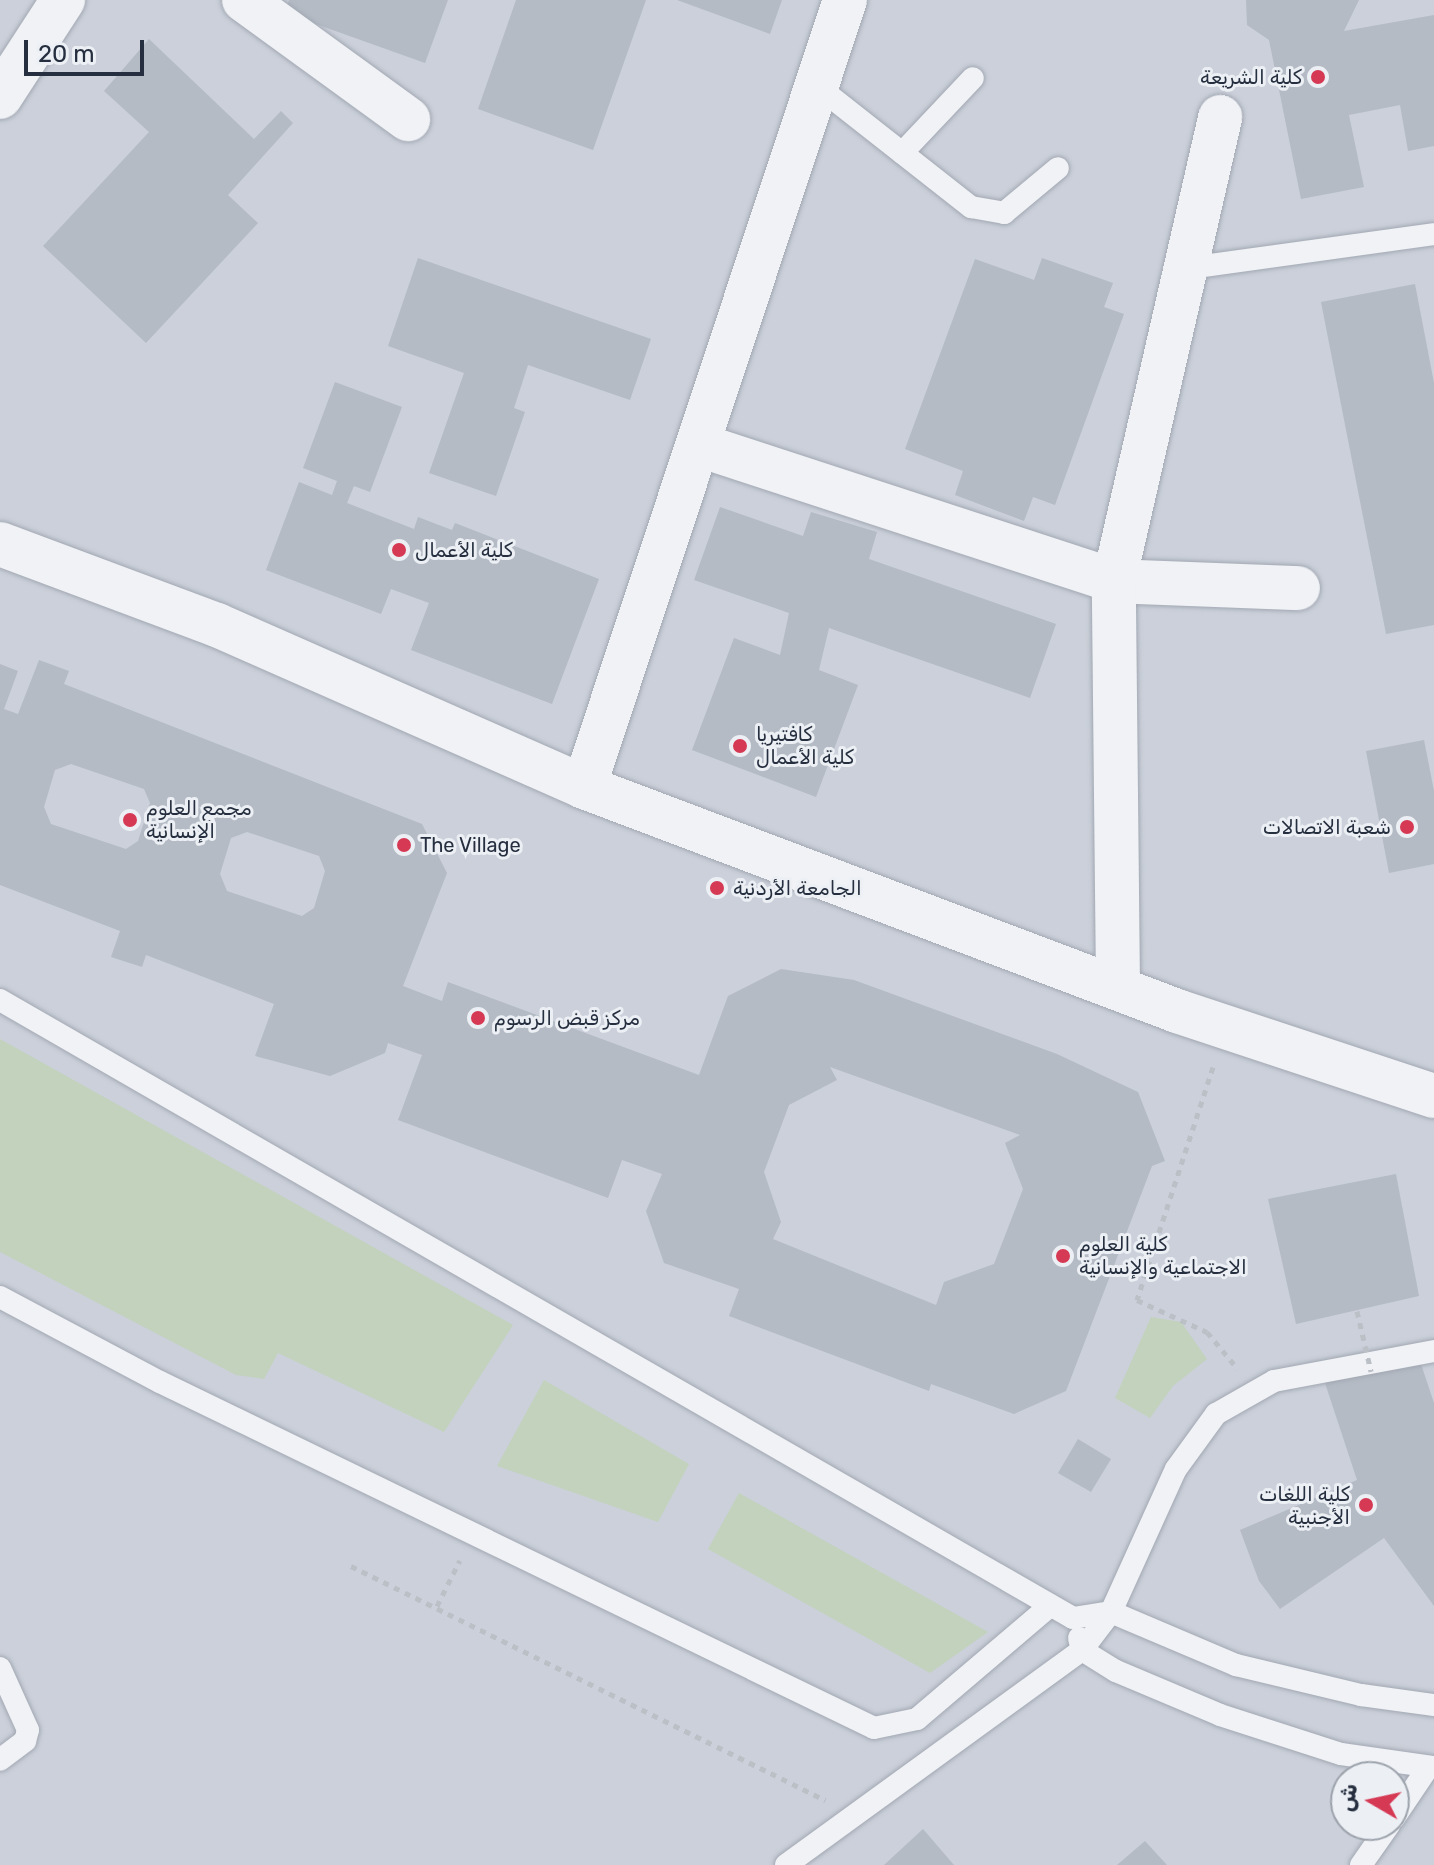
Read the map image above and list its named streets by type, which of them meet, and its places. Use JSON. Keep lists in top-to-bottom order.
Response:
{
  "places": [
    "كلية الشريعة",
    "كلية الأعمال",
    "كافتيريا كلية الأعمال",
    "مجمع العلوم الإنسانية",
    "شعبة الاتصالات",
    "The Village",
    "الجامعة الأردنية",
    "مركز قبض الرسوم",
    "كلية العلوم الاجتماعية والإنسانية",
    "كلية اللغات الأجنبية"
  ],
  "scale_bar": "20 m",
  "north": "left"
}
